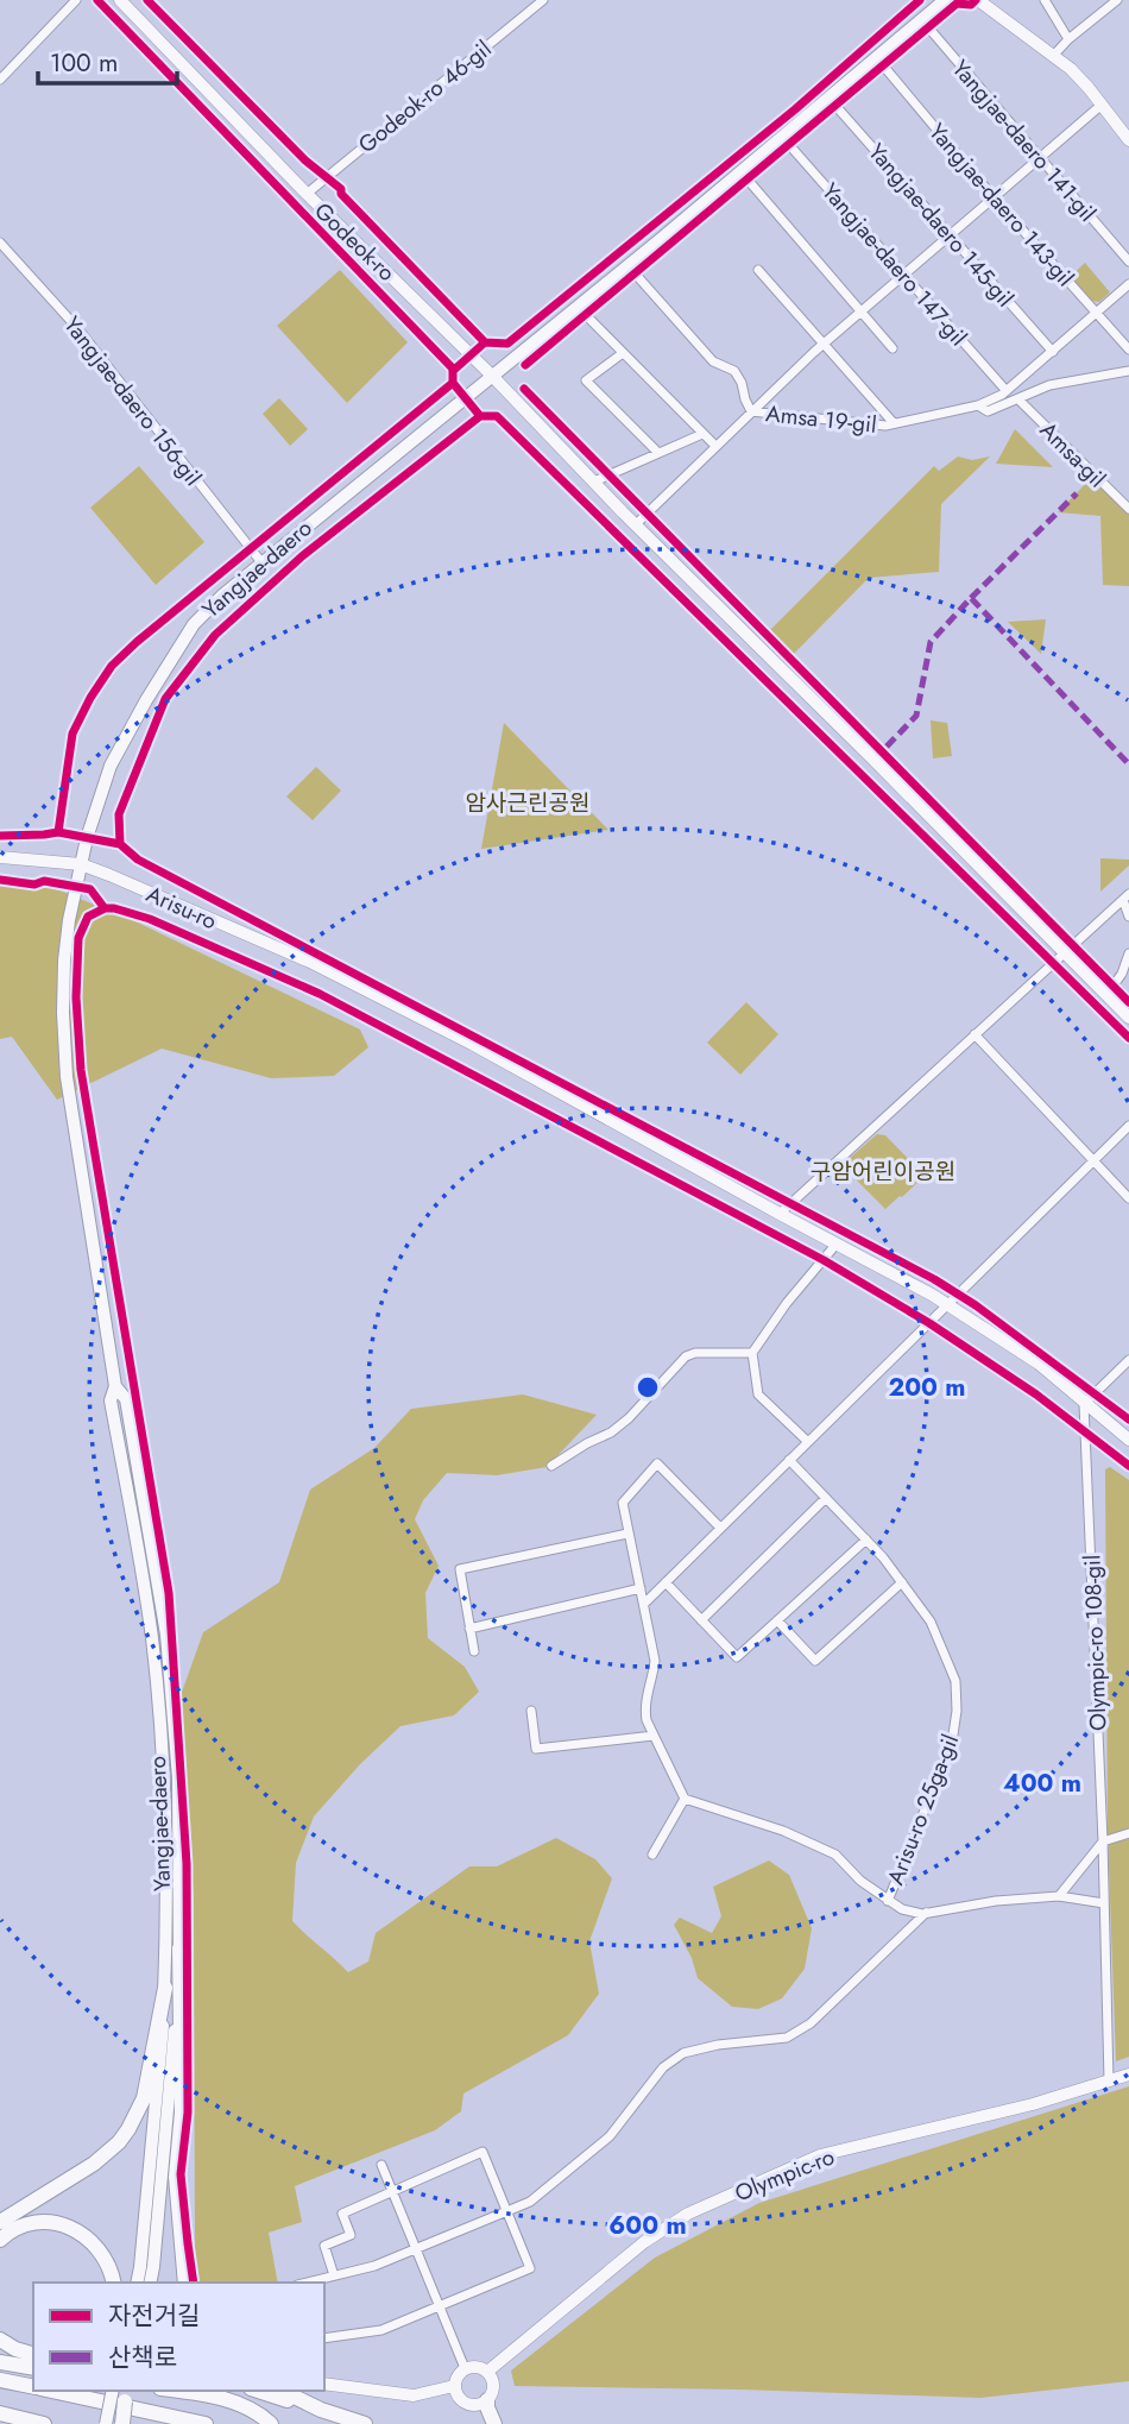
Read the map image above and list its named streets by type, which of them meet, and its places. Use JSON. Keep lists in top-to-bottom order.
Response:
{
  "streets": {
    "main road": [
      "Godeok-ro",
      "Yangjae-daero",
      "Arisu-ro",
      "Olympic-ro"
    ],
    "street": [
      "Godeok-ro 46-gil",
      "Yangjae-daero 141-gil",
      "Yangjae-daero 143-gil",
      "Yangjae-daero 145-gil",
      "Yangjae-daero 147-gil",
      "Yangjae-daero 156-gil",
      "Amsa 19-gil",
      "Amsa-gil",
      "Olympic-ro 108-gil",
      "Arisu-ro 25ga-gil"
    ]
  },
  "crossings": [
    ["Godeok-ro 46-gil", "Godeok-ro"],
    ["Yangjae-daero 141-gil", "Yangjae-daero"],
    ["Yangjae-daero 143-gil", "Yangjae-daero"],
    ["Yangjae-daero 145-gil", "Yangjae-daero"],
    ["Godeok-ro", "Yangjae-daero"],
    ["Yangjae-daero 147-gil", "Yangjae-daero"],
    ["Yangjae-daero 156-gil", "Yangjae-daero"],
    ["Amsa 19-gil", "Amsa-gil"],
    ["Yangjae-daero", "Arisu-ro"],
    ["Arisu-ro", "Olympic-ro 108-gil"],
    ["Olympic-ro 108-gil", "Olympic-ro"]
  ],
  "parks": ["암사근린공원", "구암어린이공원"],
  "legend": ["자전거길", "산책로"],
  "scale_bar": "100 m",
  "rings": ["200 m", "400 m", "600 m"]
}
